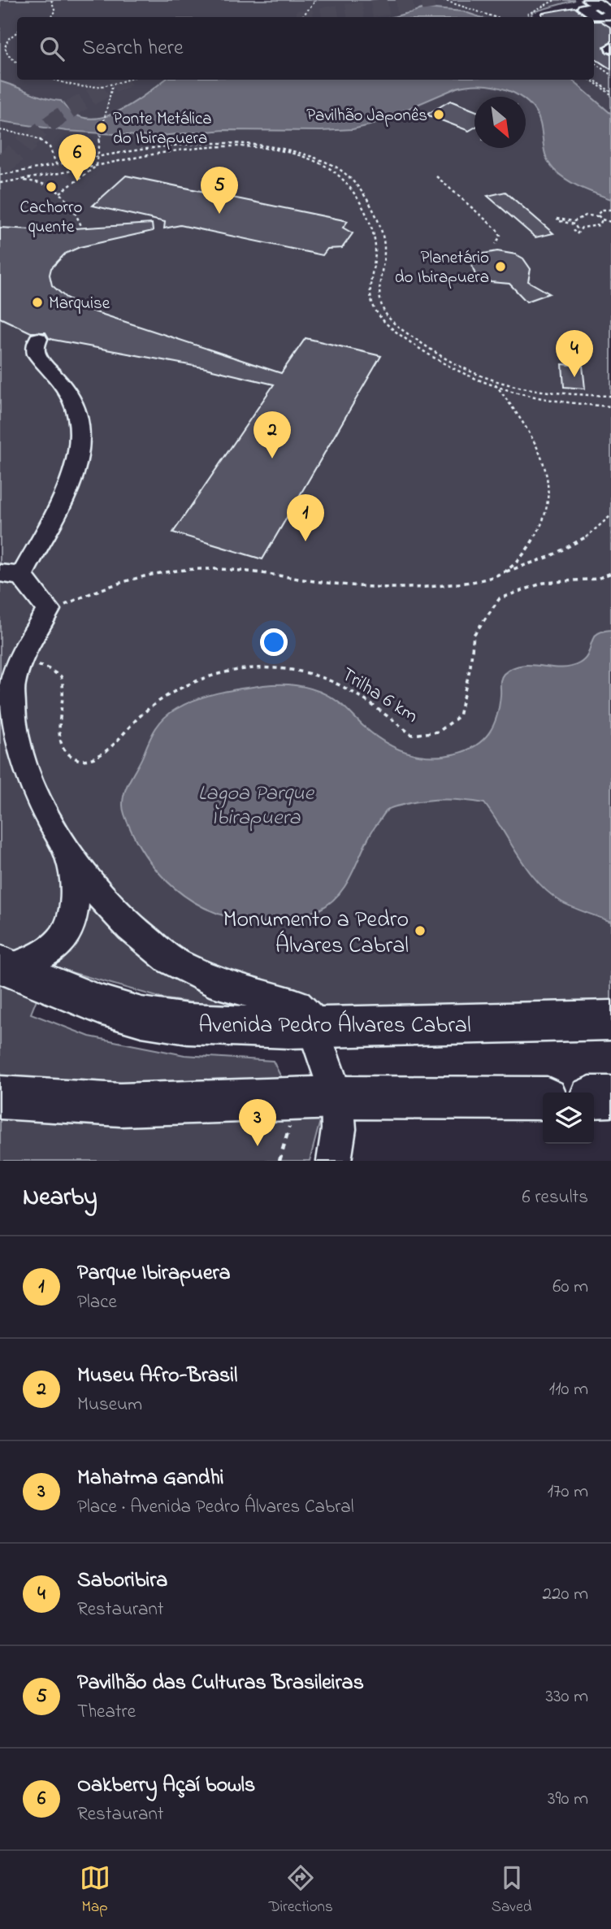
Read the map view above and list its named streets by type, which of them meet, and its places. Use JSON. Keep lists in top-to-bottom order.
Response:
{
  "streets": {
    "main road": ["Avenida Pedro Álvares Cabral"],
    "path": ["Trilha 6 km"]
  },
  "water": ["Lagoa Parque Ibirapuera"],
  "places": [
    "Pavilhão Japonês",
    "Ponte Metálica do Ibirapuera",
    "Cachorro quente",
    "Planetário do Ibirapuera",
    "Marquise",
    "Monumento a Pedro Álvares Cabral"
  ],
  "north": "bottom right",
  "page": {
    "search": "Search here",
    "pins": [
      "6",
      "5",
      "4",
      "2",
      "1",
      "3"
    ],
    "heading": ["Nearby", "6 results"],
    "list": [
      {
        "mark": "1",
        "name": "Parque Ibirapuera",
        "note": "Place",
        "value": "60 m"
      },
      {
        "mark": "2",
        "name": "Museu Afro-Brasil",
        "note": "Museum",
        "value": "110 m"
      },
      {
        "mark": "3",
        "name": "Mahatma Gandhi",
        "note": "Place · Avenida Pedro Álvares Cabral",
        "value": "170 m"
      },
      {
        "mark": "4",
        "name": "Saboribira",
        "note": "Restaurant",
        "value": "220 m"
      },
      {
        "mark": "5",
        "name": "Pavilhão das Culturas Brasileiras",
        "note": "Theatre",
        "value": "330 m"
      },
      {
        "mark": "6",
        "name": "Oakberry Açaí bowls",
        "note": "Restaurant",
        "value": "390 m"
      }
    ],
    "nav": ["Map", "Directions", "Saved"]
  }
}
